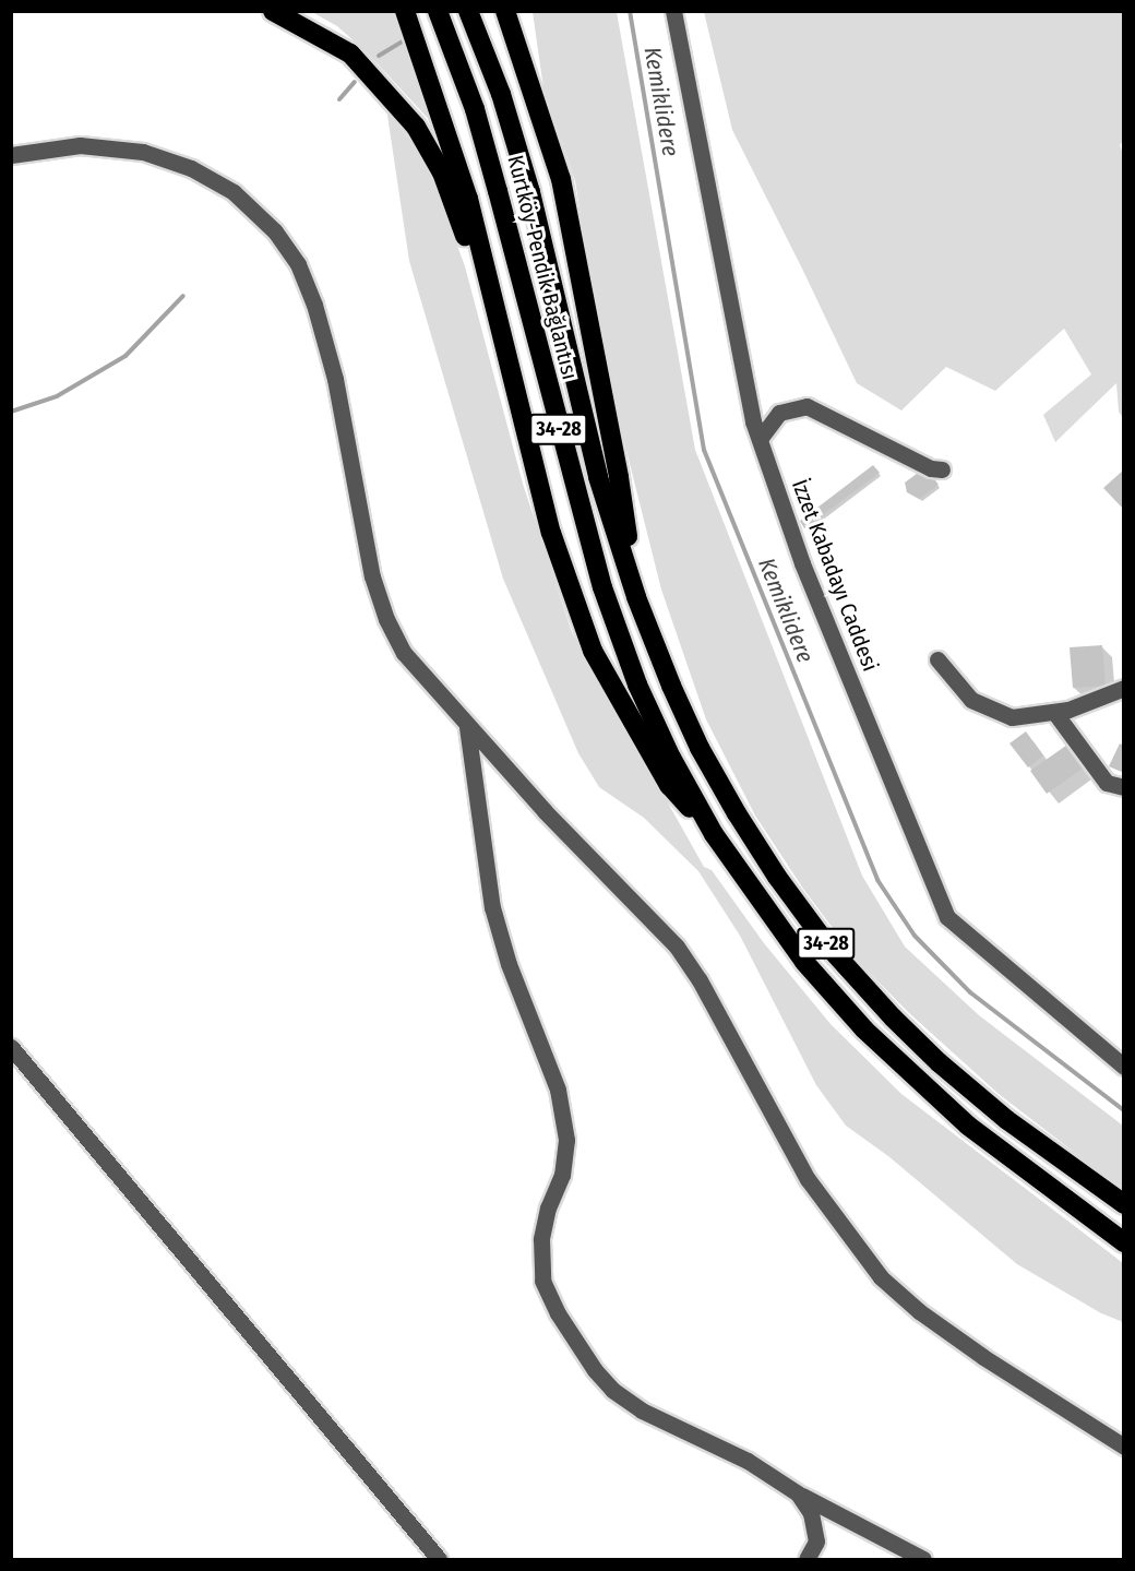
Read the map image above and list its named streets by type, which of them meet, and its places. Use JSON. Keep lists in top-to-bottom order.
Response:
{
  "streets": {
    "highway": ["Kurtköy-Pendik Bağlantısı", "34-28"],
    "street": ["İzzet Kabadayı Caddesi"]
  },
  "water": ["Kemiklidere"]
}
